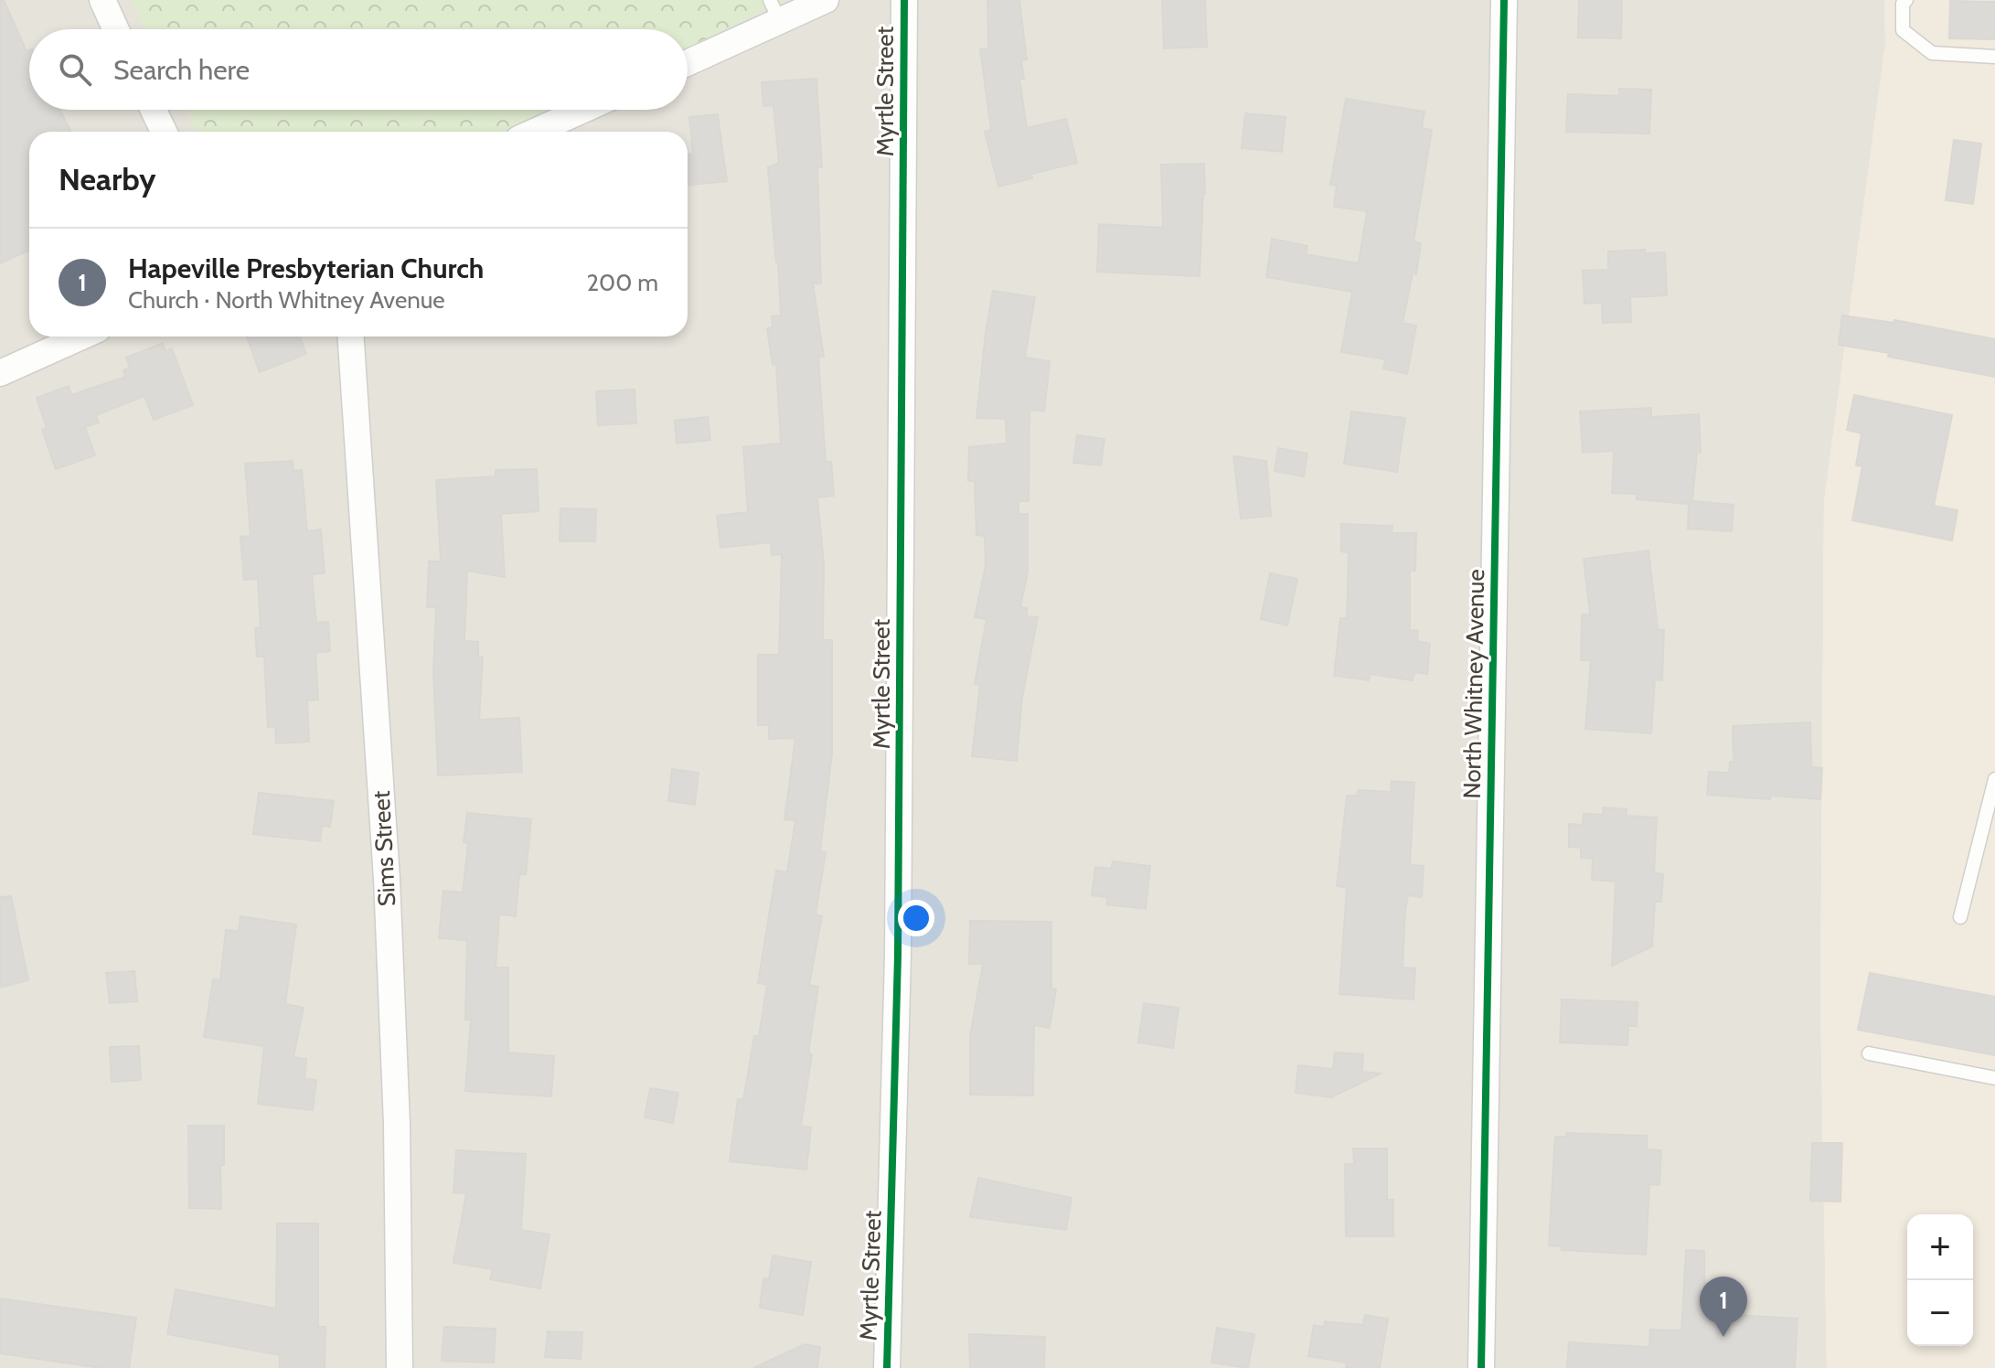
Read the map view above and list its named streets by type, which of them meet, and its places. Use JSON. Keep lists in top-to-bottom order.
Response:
{
  "streets": {
    "street": ["Myrtle Street", "North Whitney Avenue", "Sims Street"]
  },
  "page": {
    "search": "Search here",
    "heading": "Nearby",
    "list": [
      {
        "mark": "1",
        "name": "Hapeville Presbyterian Church",
        "note": "Church · North Whitney Avenue",
        "value": "200 m"
      }
    ],
    "map_buttons": ["+", "−"],
    "pins": "1"
  }
}
